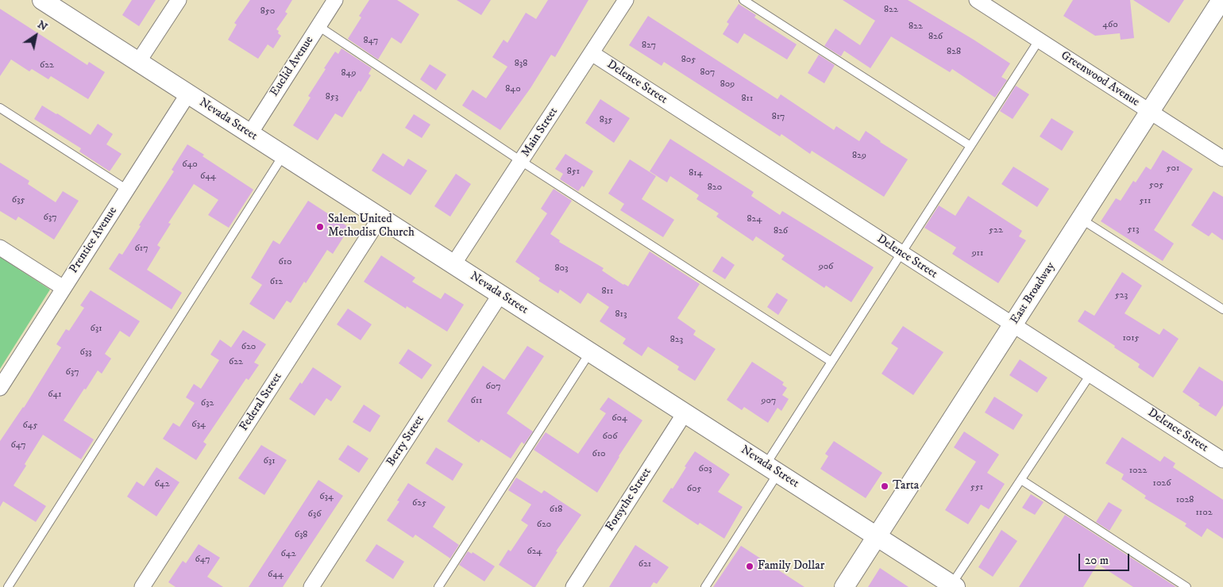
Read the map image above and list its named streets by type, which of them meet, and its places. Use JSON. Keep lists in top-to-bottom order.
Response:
{
  "streets": {
    "street": [
      "Euclid Avenue",
      "Greenwood Avenue",
      "Delence Street",
      "Nevada Street",
      "Main Street",
      "Prentice Avenue",
      "East Broadway",
      "Federal Street",
      "Berry Street",
      "Forsythe Street"
    ]
  },
  "crossings": [
    ["Euclid Avenue", "Nevada Street"],
    ["Greenwood Avenue", "East Broadway"],
    ["Delence Street", "Main Street"],
    ["Delence Street", "East Broadway"],
    ["Nevada Street", "Main Street"],
    ["Nevada Street", "Prentice Avenue"],
    ["Nevada Street", "East Broadway"],
    ["Nevada Street", "Federal Street"],
    ["Nevada Street", "Berry Street"],
    ["Nevada Street", "Forsythe Street"]
  ],
  "places": ["Salem United Methodist Church", "Tarta", "Family Dollar"],
  "house_numbers": [
    "822",
    "850",
    "460",
    "822",
    "826",
    "847",
    "827",
    "828",
    "805",
    "838",
    "622",
    "807",
    "849",
    "809",
    "840",
    "853",
    "811",
    "817",
    "835",
    "829",
    "640",
    "501",
    "851",
    "814",
    "644",
    "505",
    "820",
    "635",
    "511",
    "637",
    "824",
    "513",
    "522",
    "826",
    "617",
    "911",
    "610",
    "906",
    "803",
    "612",
    "811",
    "523",
    "813",
    "631",
    "1015",
    "823",
    "620",
    "633",
    "622",
    "637",
    "607",
    "641",
    "611",
    "907",
    "632",
    "604",
    "634",
    "645",
    "606",
    "647",
    "610",
    "631",
    "603",
    "1022",
    "1026",
    "642",
    "551",
    "605",
    "634",
    "1028",
    "625",
    "618",
    "1102",
    "636",
    "620",
    "638",
    "624",
    "642",
    "647",
    "621",
    "644"
  ],
  "scale_bar": "20 m",
  "north": "top right"
}
